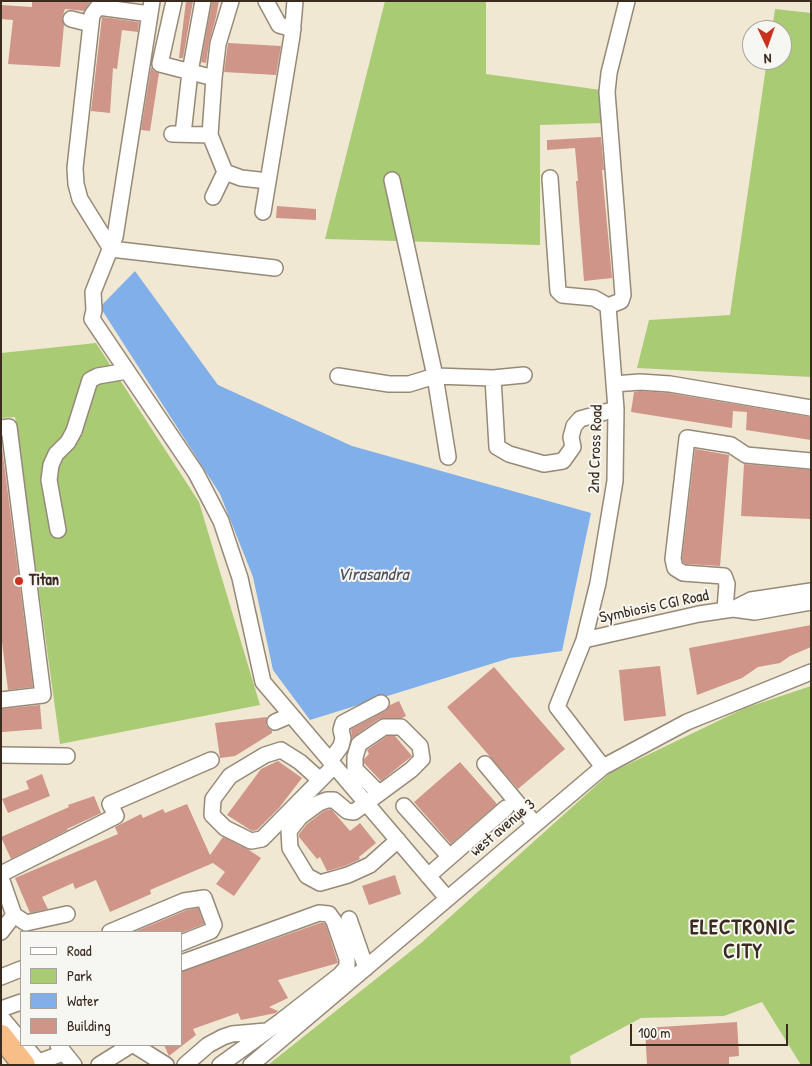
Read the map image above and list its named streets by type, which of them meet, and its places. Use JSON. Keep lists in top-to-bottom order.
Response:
{
  "streets": {
    "street": ["2nd Cross Road", "Symbiosis CGI Road", "west avenue 3"]
  },
  "crossings": [
    ["2nd Cross Road", "Symbiosis CGI Road"],
    ["2nd Cross Road", "west avenue 3"]
  ],
  "districts": ["ELECTRONIC CITY"],
  "water": ["Virasandra"],
  "places": ["Titan"],
  "legend": [
    "Road",
    "Park",
    "Water",
    "Building"
  ],
  "scale_bar": "100 m",
  "north": "bottom"
}
